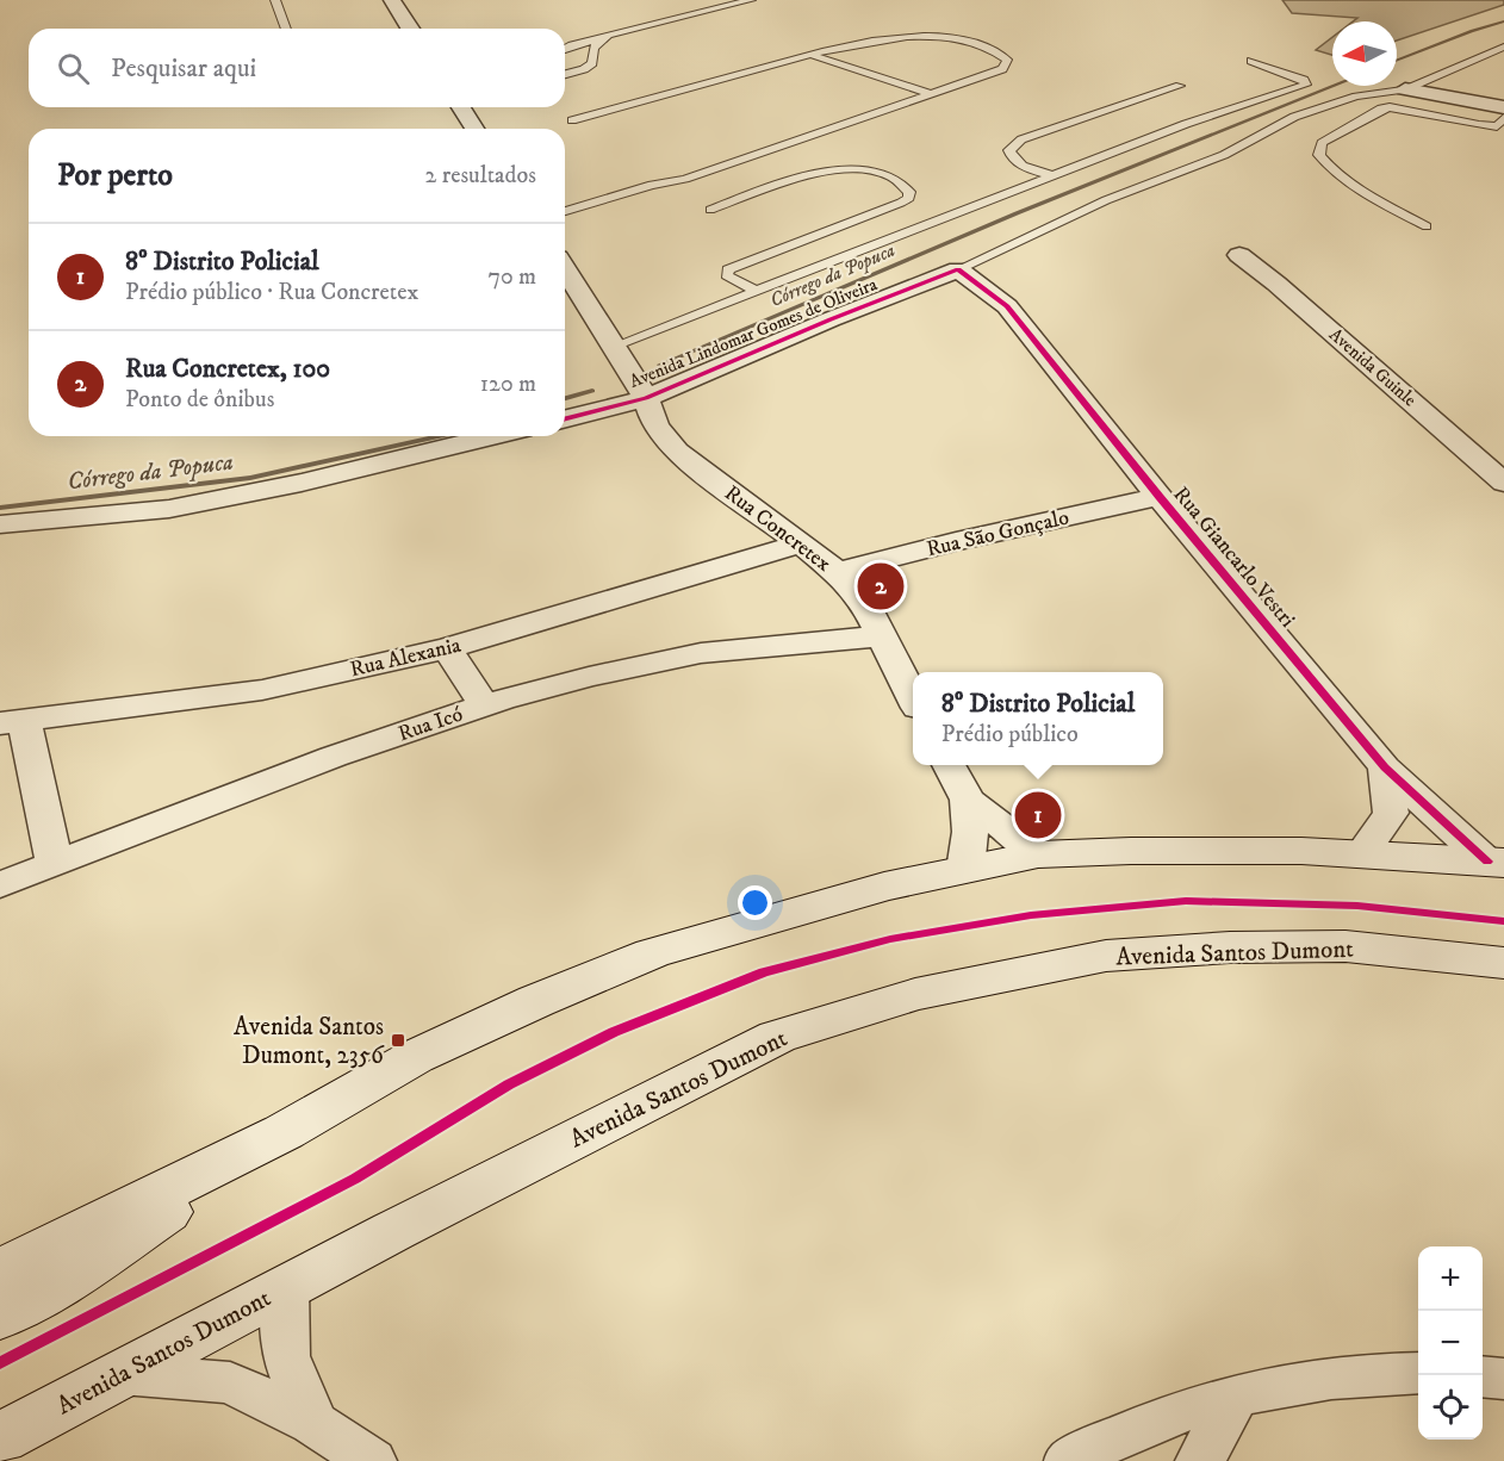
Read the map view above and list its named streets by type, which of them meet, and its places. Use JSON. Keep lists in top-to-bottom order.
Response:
{
  "streets": {
    "main road": ["Avenida Santos Dumont"],
    "street": [
      "Avenida Lindomar Gomes de Oliveira",
      "Avenida Guinle",
      "Rua Concretex",
      "Rua São Gonçalo",
      "Rua Giancarlo Vestri",
      "Rua Alexania",
      "Rua Icó"
    ]
  },
  "crossings": [
    ["Avenida Lindomar Gomes de Oliveira", "Rua Concretex"],
    ["Avenida Lindomar Gomes de Oliveira", "Rua Giancarlo Vestri"],
    ["Rua Concretex", "Rua São Gonçalo"],
    ["Rua Concretex", "Rua Alexania"],
    ["Rua Concretex", "Rua Icó"],
    ["Rua São Gonçalo", "Rua Giancarlo Vestri"]
  ],
  "water": ["Córrego da Popuca"],
  "places": {
    "transit": ["Avenida Santos Dumont, 2356"]
  },
  "north": "left",
  "page": {
    "search": "Pesquisar aqui",
    "heading": ["Por perto", "2 resultados"],
    "list": [
      {
        "mark": "1",
        "name": "8º Distrito Policial",
        "note": "Prédio público · Rua Concretex",
        "value": "70 m"
      },
      {
        "mark": "2",
        "name": "Rua Concretex, 100",
        "note": "Ponto de ônibus",
        "value": "120 m"
      }
    ],
    "pins": ["2", "1"],
    "popup": ["8º Distrito Policial", "Prédio público"],
    "map_buttons": ["+", "−"]
  }
}
